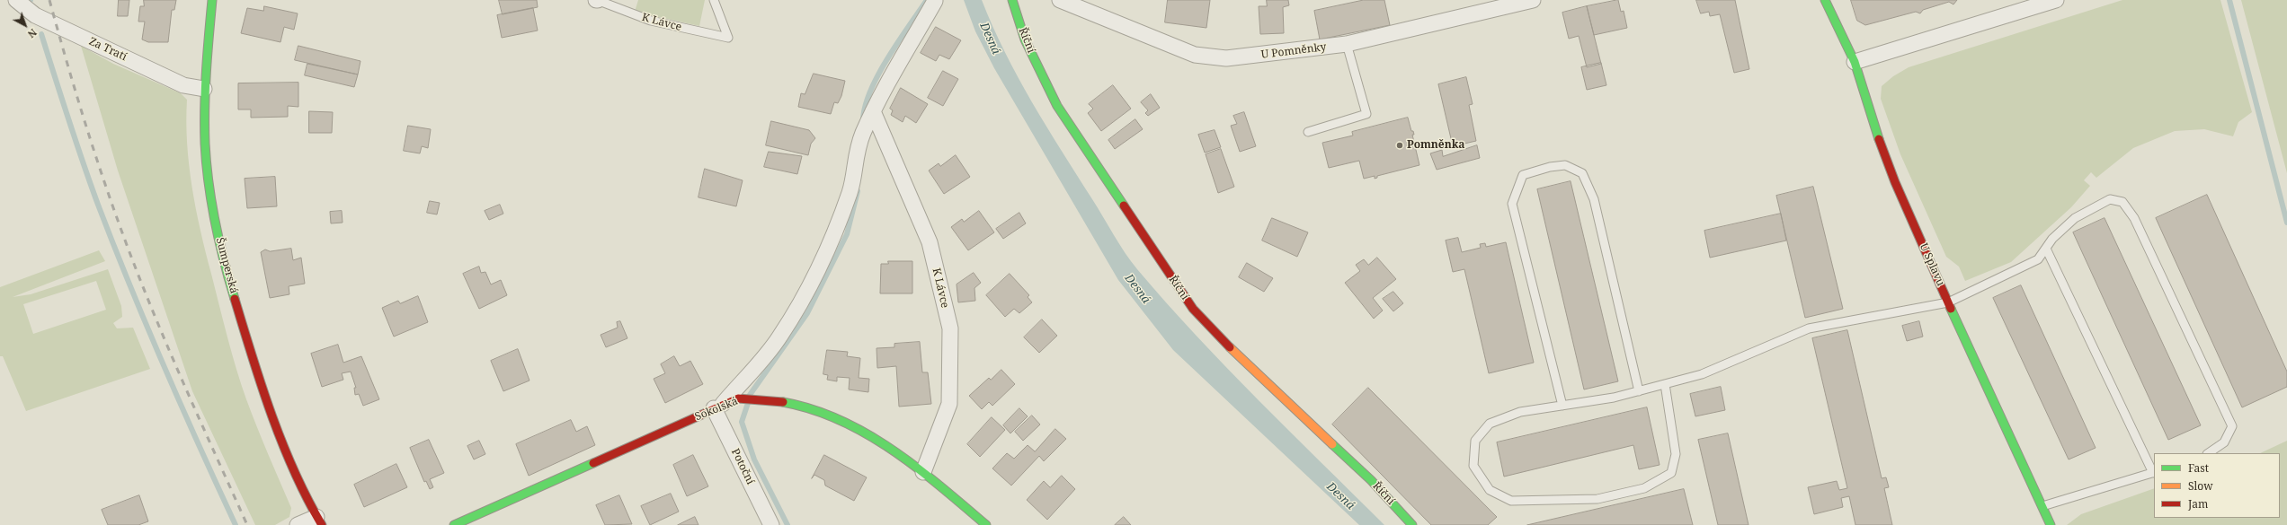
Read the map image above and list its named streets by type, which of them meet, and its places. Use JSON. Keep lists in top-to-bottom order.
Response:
{
  "streets": {
    "street": [
      "K Lávce",
      "Říční",
      "Za Tratí",
      "U Pomněnky",
      "U Splavu",
      "Šumperská",
      "Sokolská",
      "Potoční"
    ]
  },
  "crossings": [
    ["K Lávce", "Sokolská"],
    ["Za Tratí", "Šumperská"],
    ["Sokolská", "Potoční"]
  ],
  "water": ["Desná"],
  "places": ["Pomněnka"],
  "legend": ["Fast", "Slow", "Jam"],
  "north": "bottom right"
}
